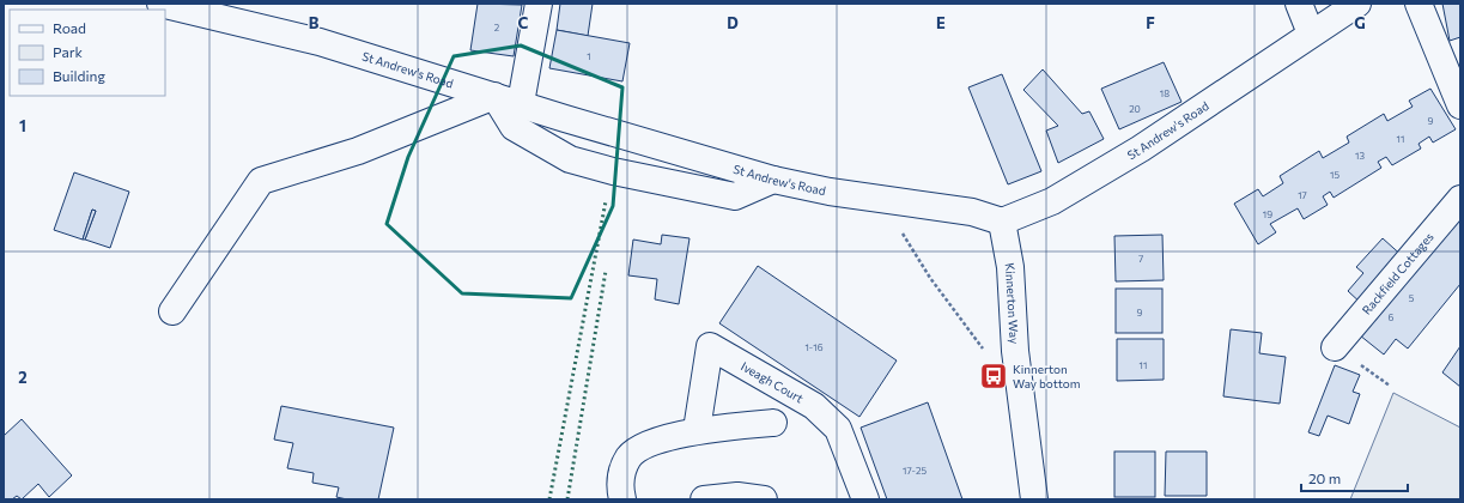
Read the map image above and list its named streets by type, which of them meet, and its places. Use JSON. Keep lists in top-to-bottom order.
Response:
{
  "streets": {
    "street": [
      "St Andrew's Road",
      "Rackfield Cottages",
      "Kinnerton Way",
      "Iveagh Court"
    ]
  },
  "crossings": [
    ["St Andrew's Road", "Kinnerton Way"]
  ],
  "places": {
    "bus stop": ["Kinnerton Way bottom"]
  },
  "house_numbers": [
    "2",
    "1",
    "18",
    "20",
    "9",
    "11",
    "13",
    "15",
    "17",
    "19",
    "7",
    "5",
    "9",
    "6",
    "1-16",
    "11",
    "17-25"
  ],
  "legend": ["Road", "Park", "Building"],
  "scale_bar": "20 m",
  "grid": {
    "columns": [
      "B",
      "C",
      "D",
      "E",
      "F",
      "G"
    ],
    "rows": ["1", "2"]
  }
}
